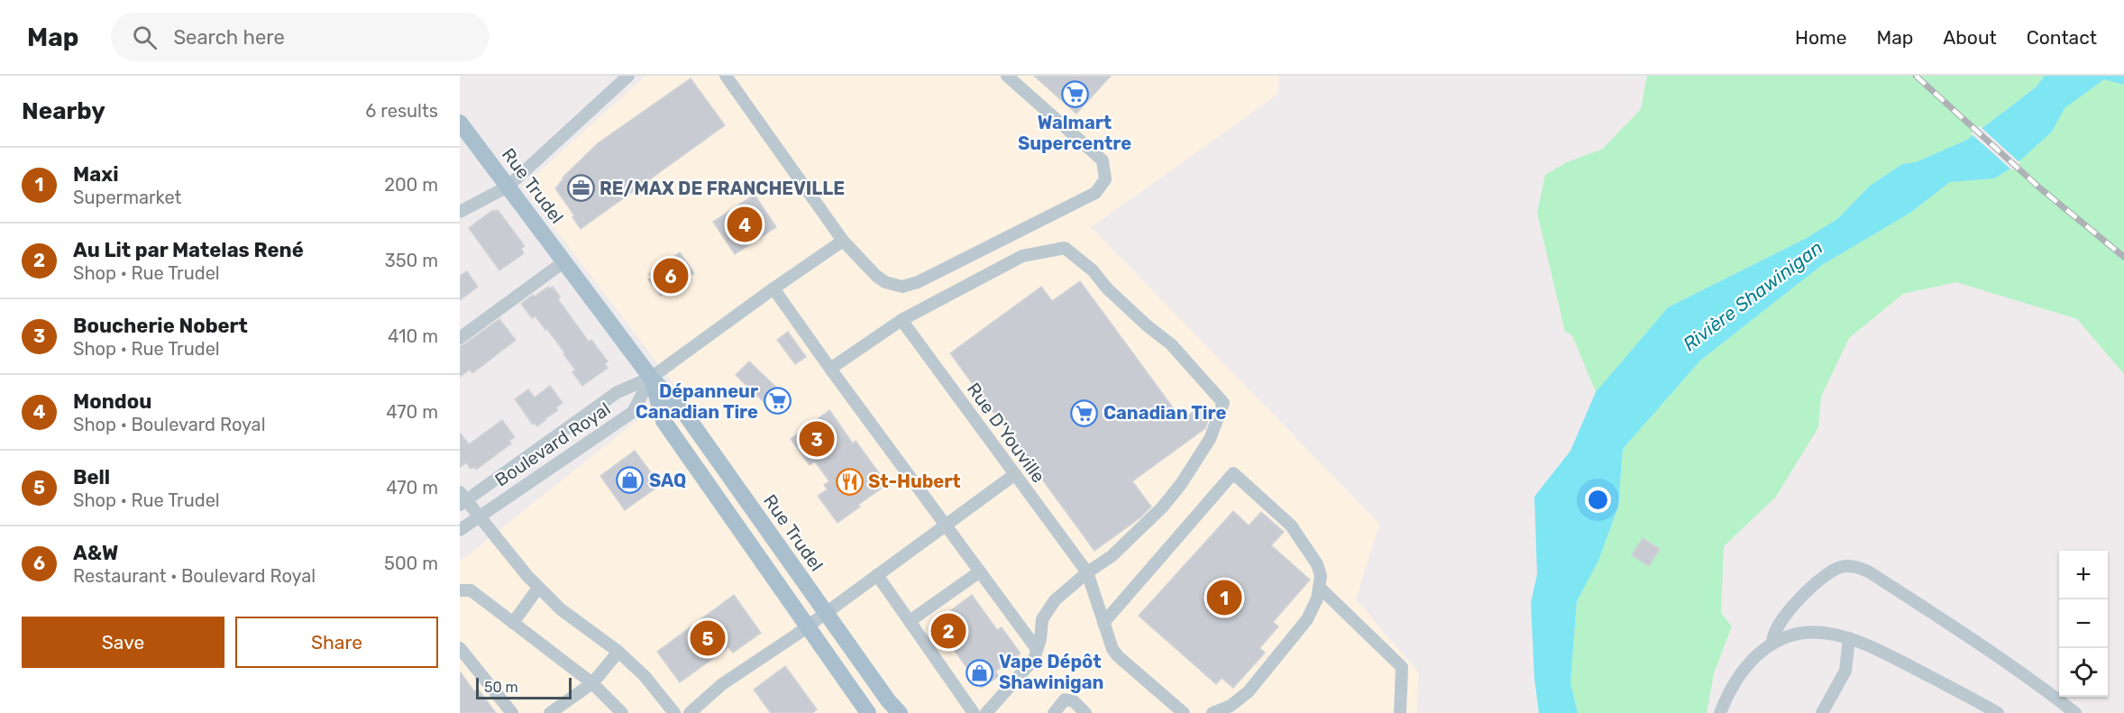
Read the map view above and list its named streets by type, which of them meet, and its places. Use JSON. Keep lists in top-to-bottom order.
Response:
{
  "streets": {
    "main road": ["Rue Trudel"],
    "street": ["Rue D'Youville", "Boulevard Royal"]
  },
  "crossings": [
    ["Rue Trudel", "Boulevard Royal"]
  ],
  "water": ["Rivière Shawinigan"],
  "places": {
    "supermarket": ["Walmart Supercentre", "Dépanneur Canadian Tire", "Canadian Tire"],
    "office": ["RE/MAX DE FRANCHEVILLE"],
    "shop": ["SAQ", "Vape Dépôt Shawinigan"],
    "restaurant": ["St-Hubert"]
  },
  "scale_bar": "50 m",
  "page": {
    "header": "Map",
    "search": "Search here",
    "nav": [
      "Home",
      "Map",
      "About",
      "Contact"
    ],
    "heading": ["Nearby", "6 results"],
    "list": [
      {
        "mark": "1",
        "name": "Maxi",
        "note": "Supermarket",
        "value": "200 m"
      },
      {
        "mark": "2",
        "name": "Au Lit par Matelas René",
        "note": "Shop · Rue Trudel",
        "value": "350 m"
      },
      {
        "mark": "3",
        "name": "Boucherie Nobert",
        "note": "Shop · Rue Trudel",
        "value": "410 m"
      },
      {
        "mark": "4",
        "name": "Mondou",
        "note": "Shop · Boulevard Royal",
        "value": "470 m"
      },
      {
        "mark": "5",
        "name": "Bell",
        "note": "Shop · Rue Trudel",
        "value": "470 m"
      },
      {
        "mark": "6",
        "name": "A&W",
        "note": "Restaurant · Boulevard Royal",
        "value": "500 m"
      }
    ],
    "pins": [
      "4",
      "6",
      "3",
      "1",
      "2",
      "5"
    ],
    "map_buttons": ["+", "−"],
    "buttons": ["Save", "Share"],
    "scale": "50 m"
  }
}
